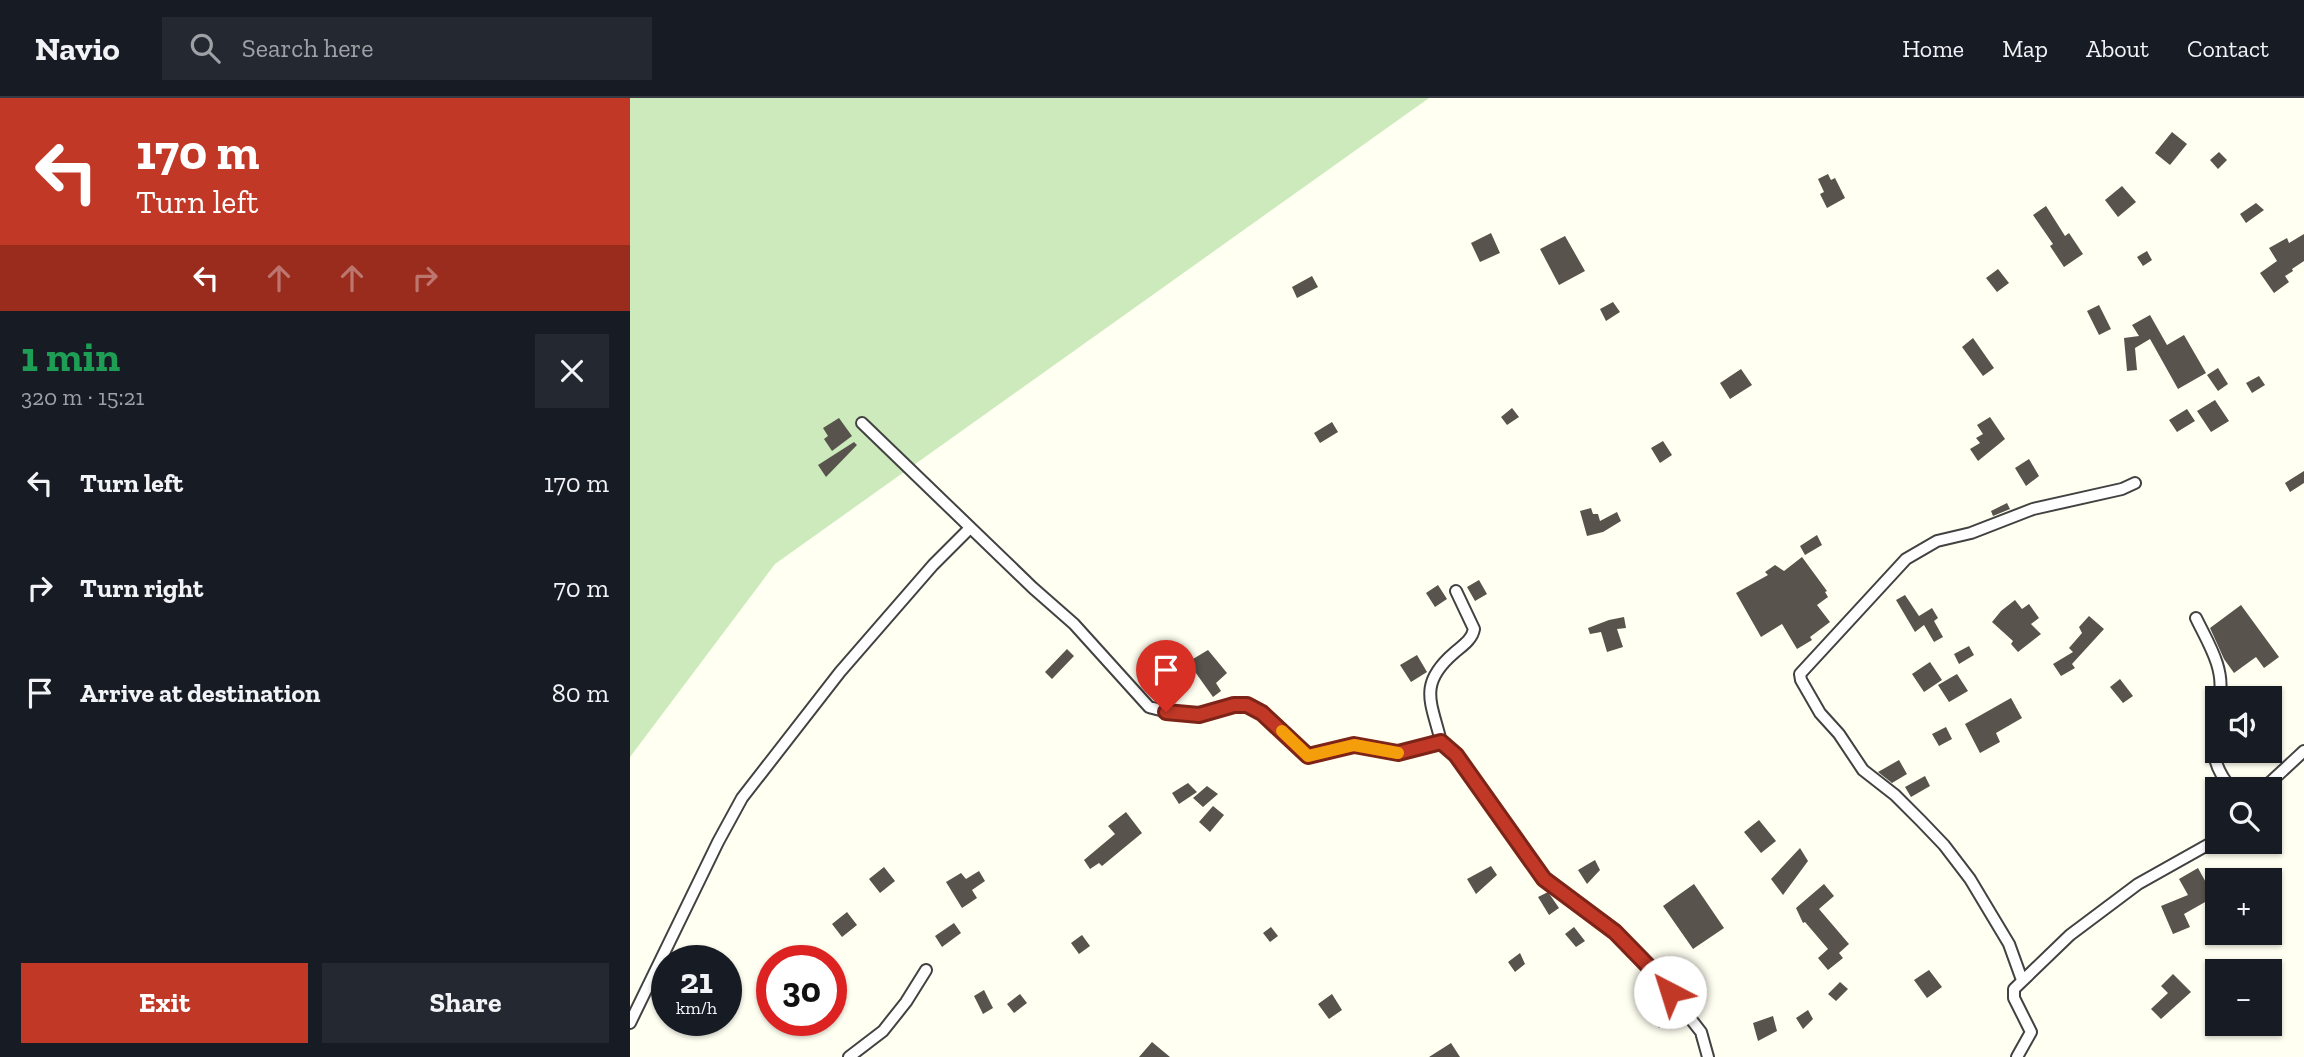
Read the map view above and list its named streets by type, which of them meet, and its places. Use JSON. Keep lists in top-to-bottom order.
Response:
{
  "page": {
    "header": "Navio",
    "search": "Search here",
    "nav": [
      "Home",
      "Map",
      "About",
      "Contact"
    ],
    "turn": ["170 m", "Turn left"],
    "heading": ["1 min", "320 m · 15:21"],
    "list": [
      {
        "name": "Turn left",
        "value": "170 m"
      },
      {
        "name": "Turn right",
        "value": "70 m"
      },
      {
        "name": "Arrive at destination",
        "value": "80 m"
      }
    ],
    "map_buttons": ["+", "−"],
    "speed": "21 km/h",
    "limit": "30",
    "buttons": ["Exit", "Share"]
  }
}
